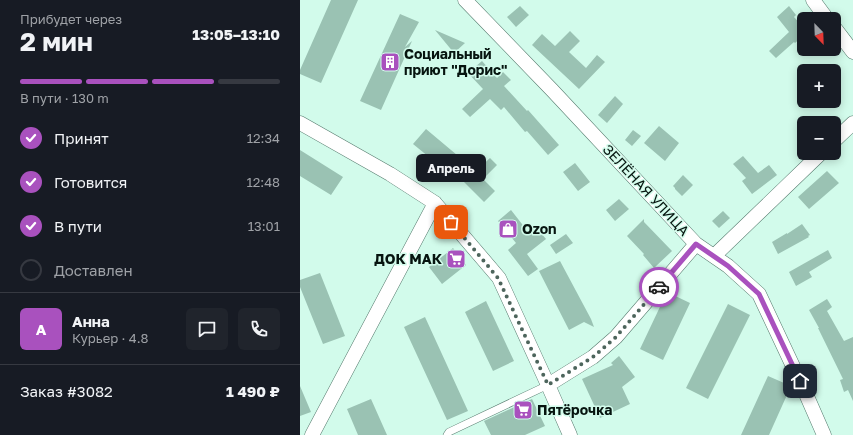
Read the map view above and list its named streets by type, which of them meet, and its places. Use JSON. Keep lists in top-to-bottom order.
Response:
{
  "streets": {
    "street": ["ЗЕЛЁНАЯ УЛИЦА"]
  },
  "places": {
    "building": ["Социальный приют \"Дорис\""],
    "other": ["Апрель"],
    "shop": ["Ozon"],
    "supermarket": ["ДОК МАК", "Пятёрочка"]
  },
  "north": "bottom right",
  "page": {
    "heading": ["2 мин", "Прибудет через", "13:05–13:10"],
    "panel": [
      "Анна",
      "Курьер · 4.8",
      "Заказ #3082",
      "1 490 ₽"
    ],
    "map_buttons": ["+", "−"],
    "bar": "В пути · 130 m",
    "list": [
      ["Принят", "12:34"],
      ["Готовится", "12:48"],
      ["В пути", "13:01"],
      "Доставлен"
    ],
    "bubble": "Апрель",
    "round": "А"
  }
}
